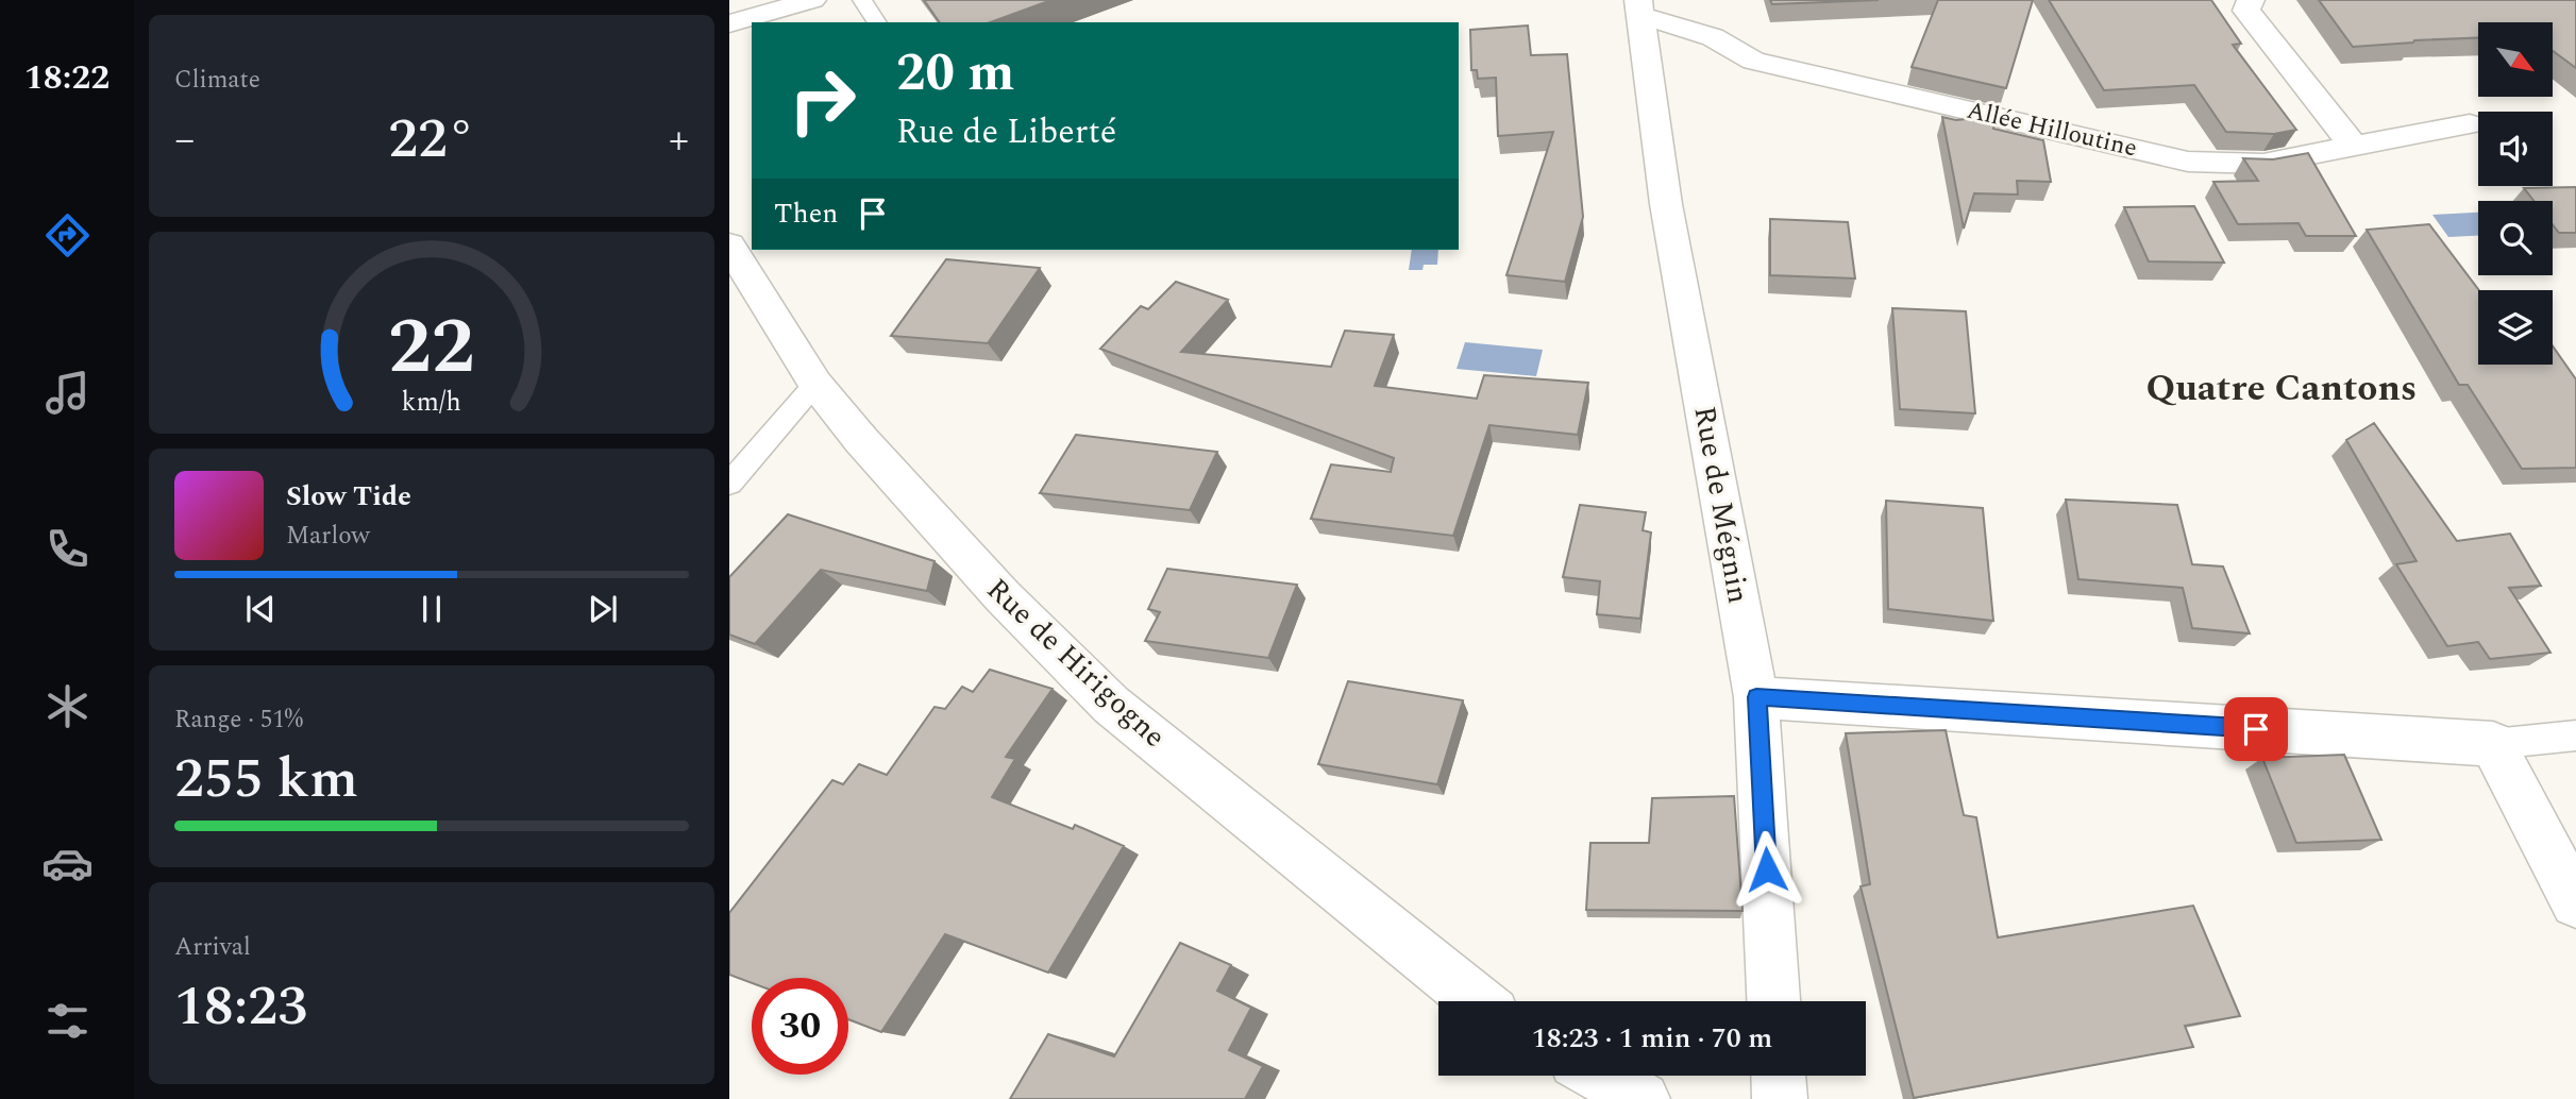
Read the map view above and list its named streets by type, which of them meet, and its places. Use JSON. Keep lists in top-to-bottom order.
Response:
{
  "streets": {
    "street": ["Allée Hilloutine", "Rue de Mégnin", "Rue de Hirigogne"]
  },
  "crossings": [
    ["Allée Hilloutine", "Rue de Mégnin"]
  ],
  "districts": ["Quatre Cantons"],
  "north": "bottom right",
  "page": {
    "tabs": "18:22",
    "tile": [
      "Climate",
      ["Range · 51%", "255 km"],
      ["Arrival", "18:23"]
    ],
    "turn": ["20 m", "Rue de Liberté"],
    "heat": ["−", "22°", "+"],
    "then": "Then",
    "song": ["Slow Tide", "Marlow"],
    "limit": "30",
    "trip": "18:23 · 1 min · 70 m",
    "gauge": ["22", "km/h"]
  }
}
